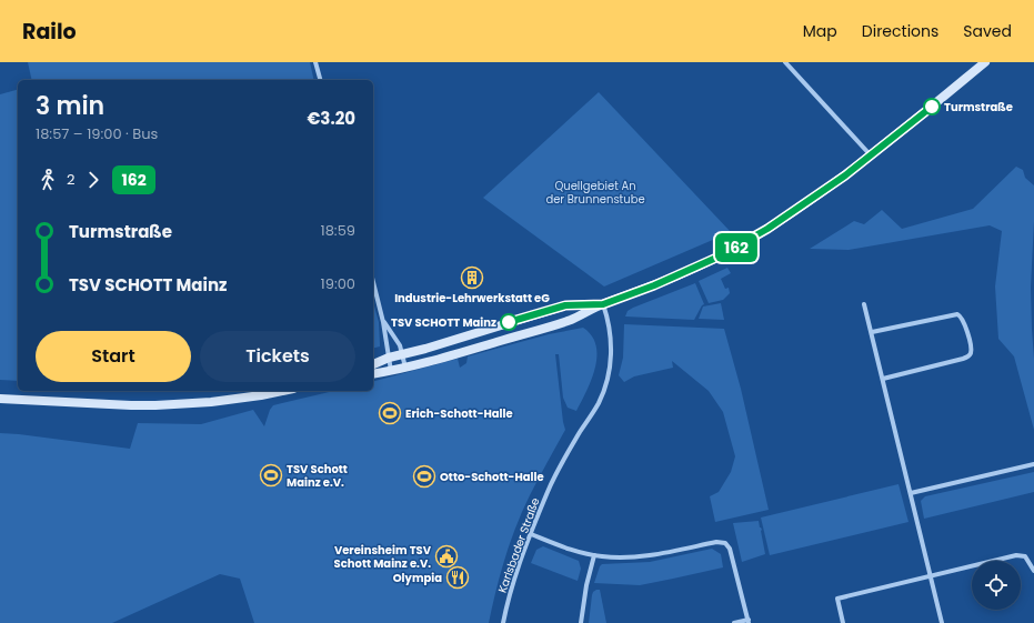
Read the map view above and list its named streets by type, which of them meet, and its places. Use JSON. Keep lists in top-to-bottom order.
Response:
{
  "streets": {
    "street": ["Karlsbader Straße"]
  },
  "parks": ["Quellgebiet An der Brunnenstube"],
  "places": {
    "other": ["Turmstraße", "TSV SCHOTT Mainz"],
    "building": ["Industrie-Lehrwerkstatt eG"],
    "sports": ["Erich-Schott-Halle", "TSV Schott Mainz e.V.", "Otto-Schott-Halle"],
    "public building": ["Vereinsheim TSV Schott Mainz e.V."],
    "restaurant": ["Olympia"]
  },
  "lines": ["bus line 162"],
  "page": {
    "header": "Railo",
    "nav": ["Map", "Directions", "Saved"],
    "on_map": "162",
    "heading": ["3 min", "18:57 – 19:00 · Bus", "€3.20"],
    "legs": ["2", "162"],
    "list": [
      {
        "name": "Turmstraße",
        "value": "18:59"
      },
      {
        "name": "TSV SCHOTT Mainz",
        "value": "19:00"
      }
    ],
    "buttons": ["Start", "Tickets"]
  }
}
